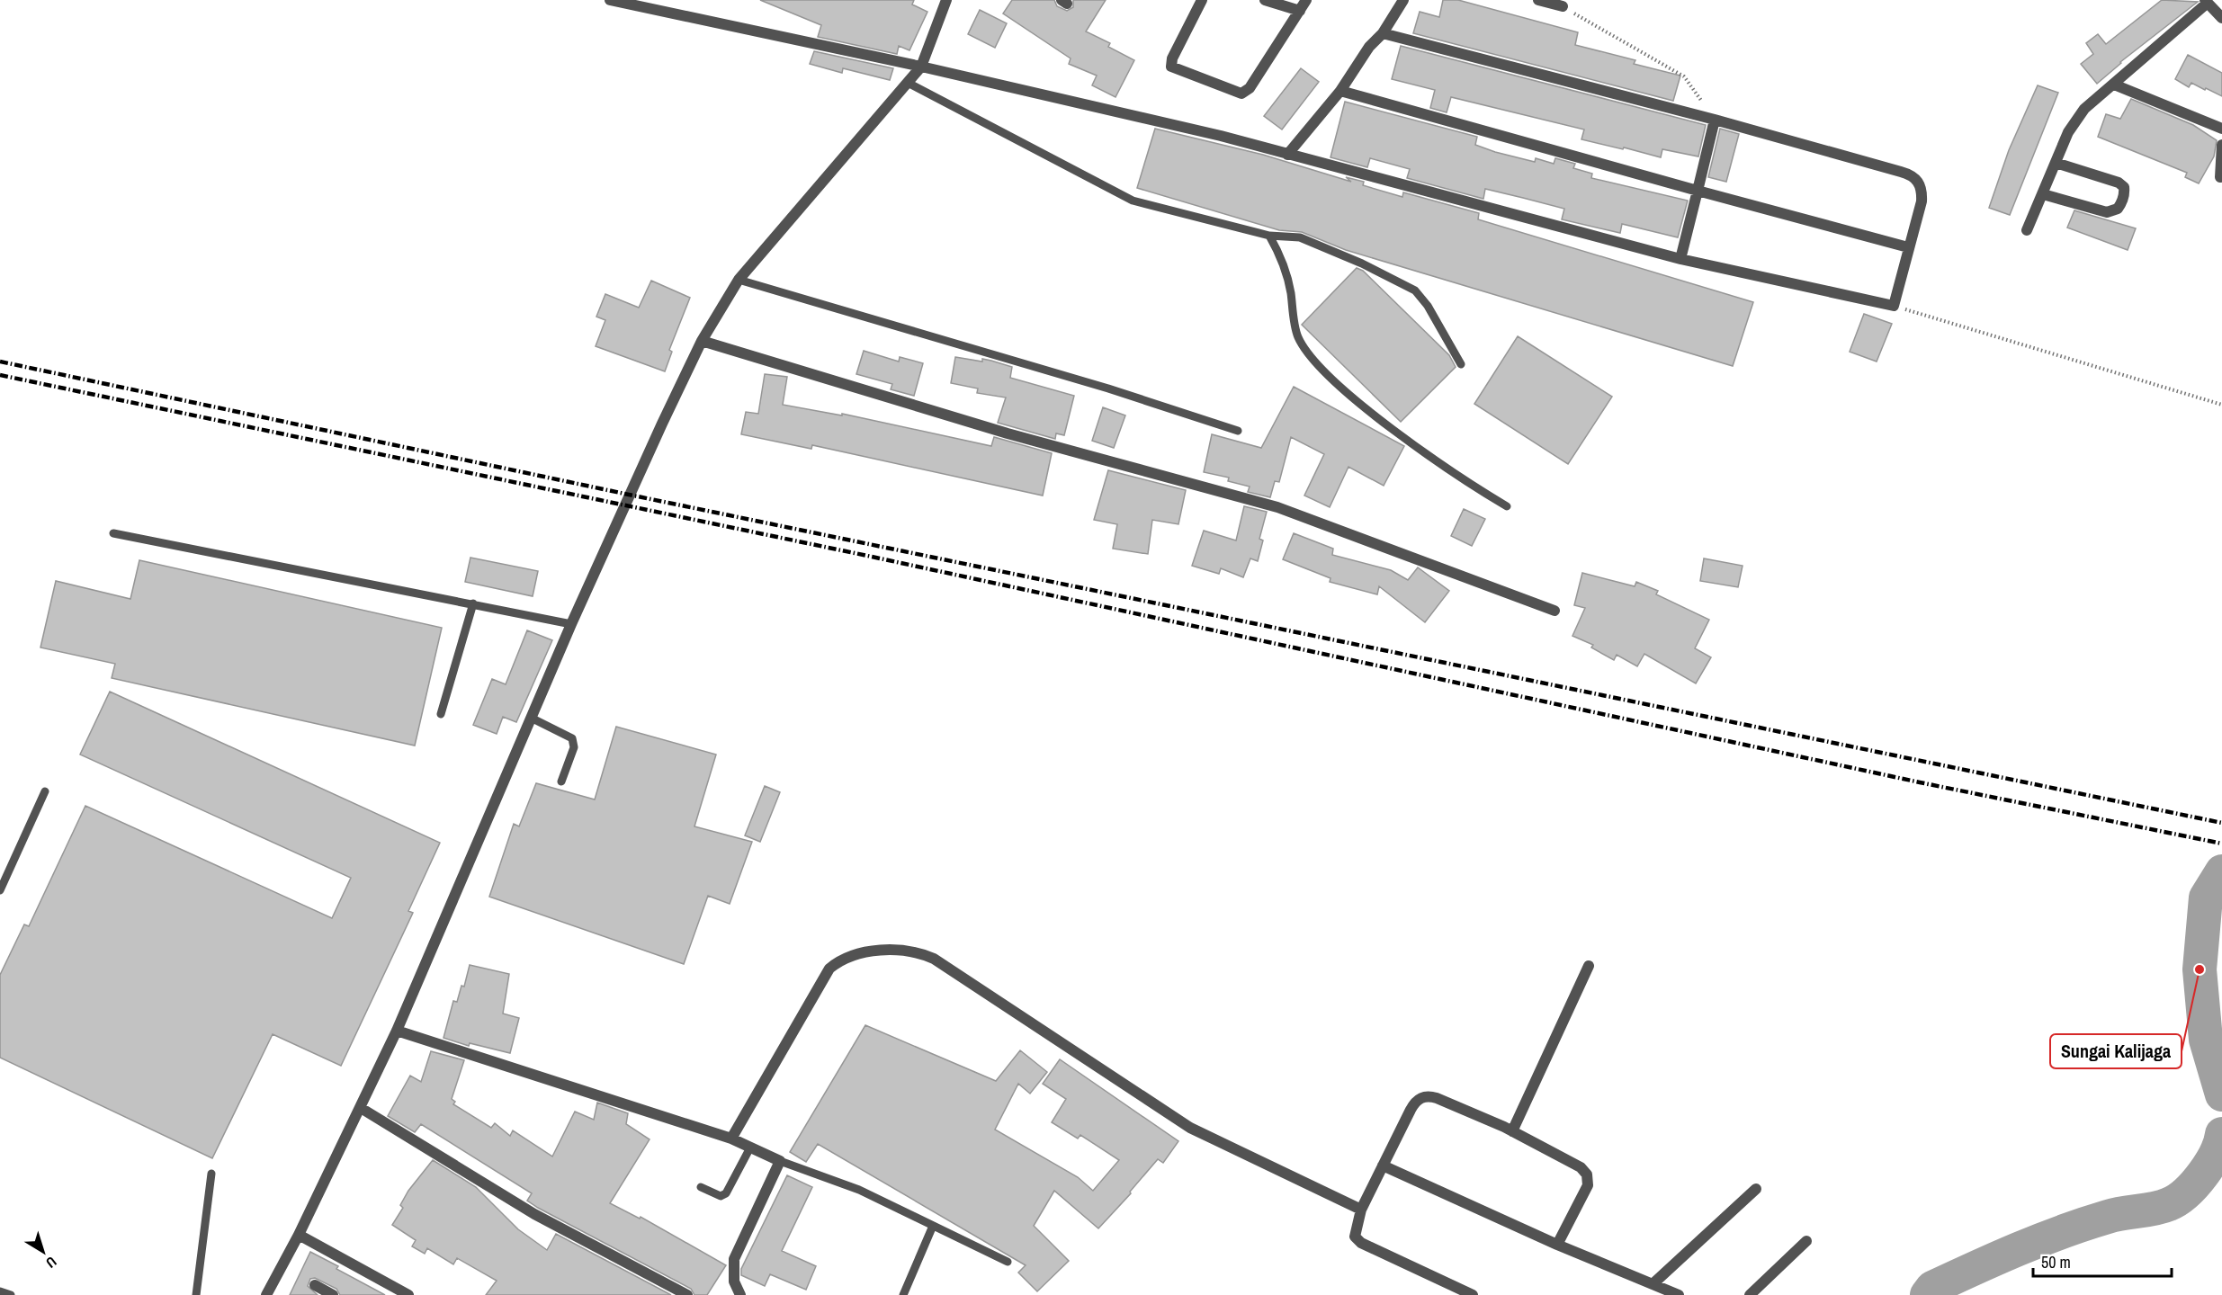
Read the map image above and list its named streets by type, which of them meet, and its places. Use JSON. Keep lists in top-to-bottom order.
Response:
{
  "places": ["Sungai Kalijaga"],
  "scale_bar": "50 m",
  "north": "bottom right"
}
